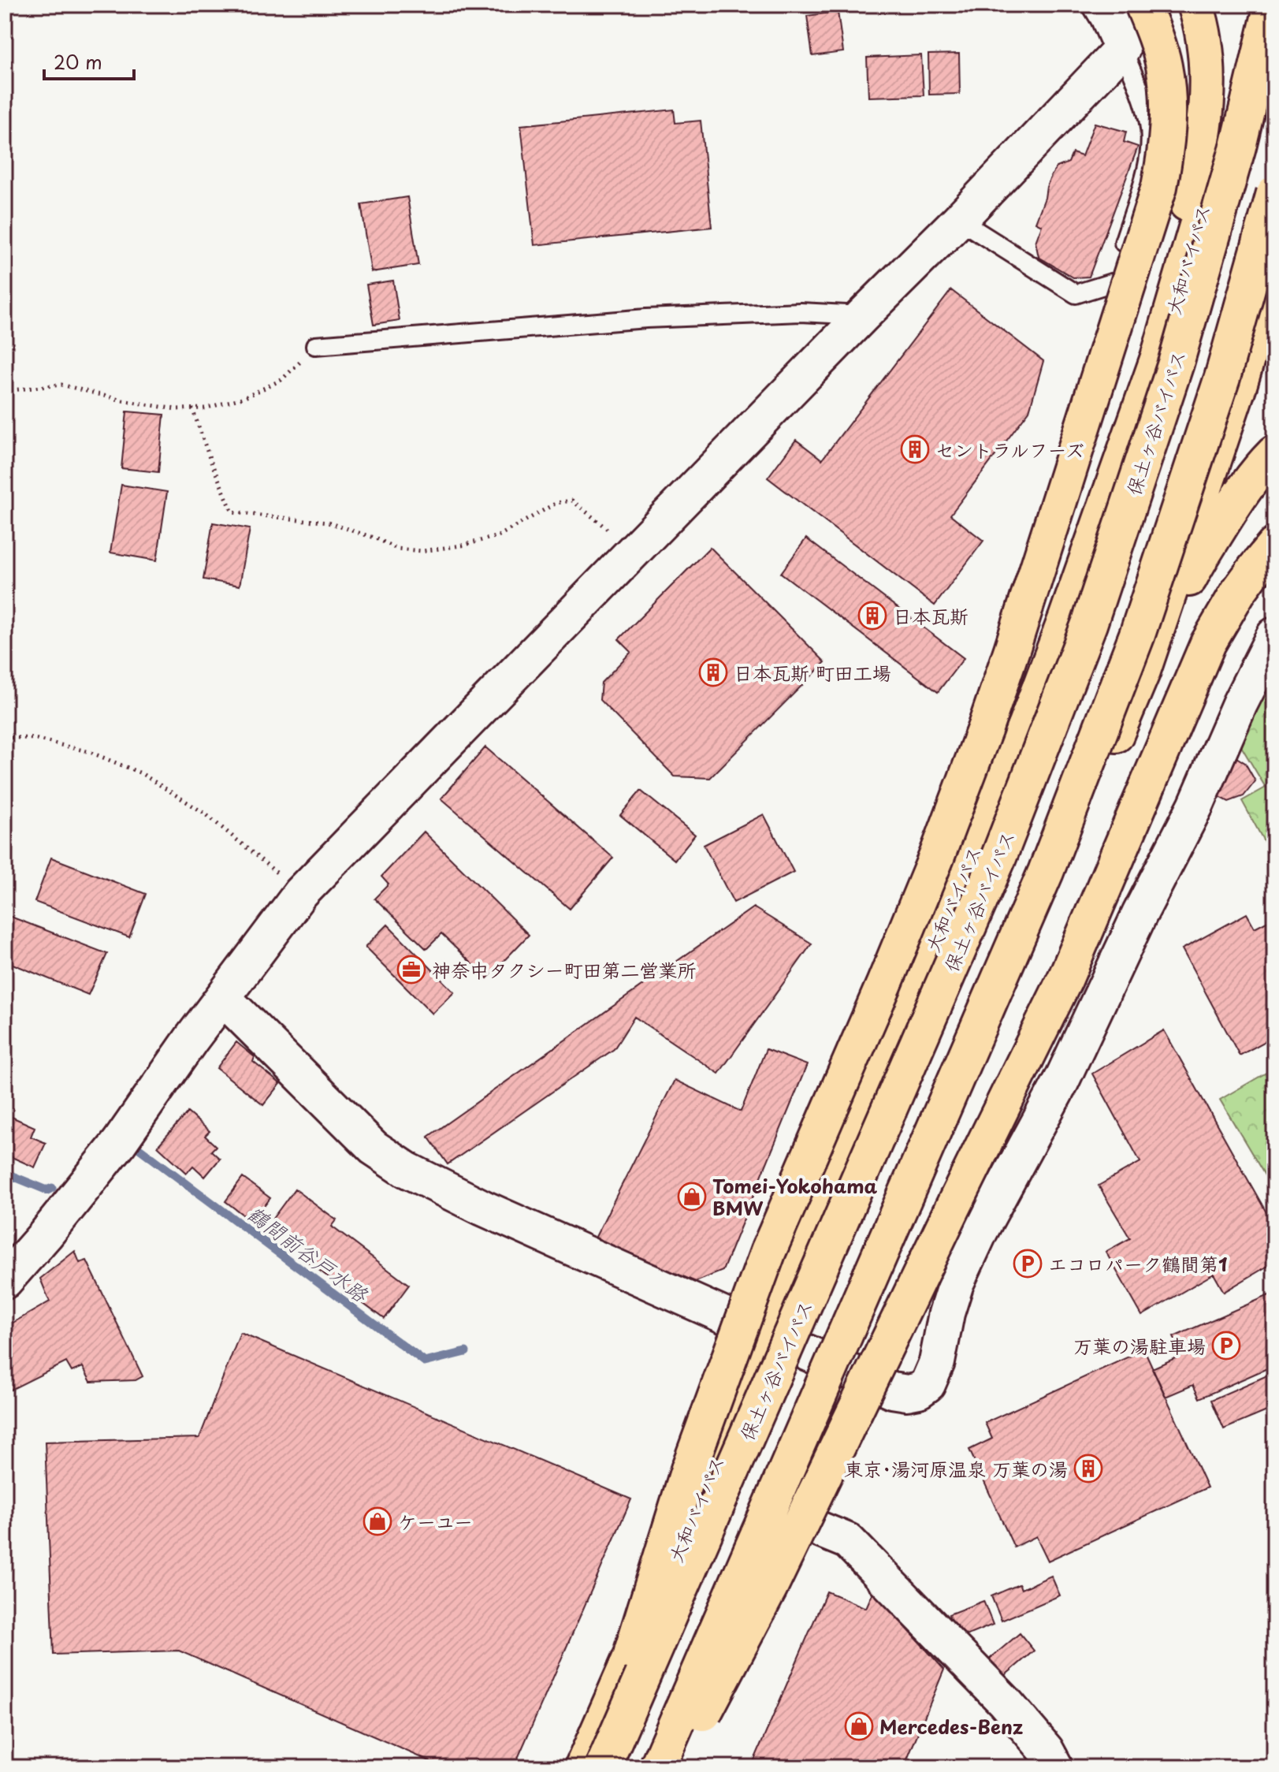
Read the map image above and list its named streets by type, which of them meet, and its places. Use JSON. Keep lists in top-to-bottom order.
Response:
{
  "streets": {
    "highway": ["大和バイパス", "保土ヶ谷バイパス"]
  },
  "water": ["鶴間前谷戸水路"],
  "places": {
    "building": [
      "セントラルフーズ",
      "日本瓦斯",
      "日本瓦斯 町田工場",
      "東京･湯河原温泉 万葉の湯"
    ],
    "office": ["神奈中タクシー町田第二営業所"],
    "shop": ["Tomei-Yokohama BMW", "ケーユー", "Mercedes-Benz"],
    "parking": ["エコロパーク鶴間第1", "万葉の湯駐車場"]
  },
  "scale_bar": "20 m"
}
